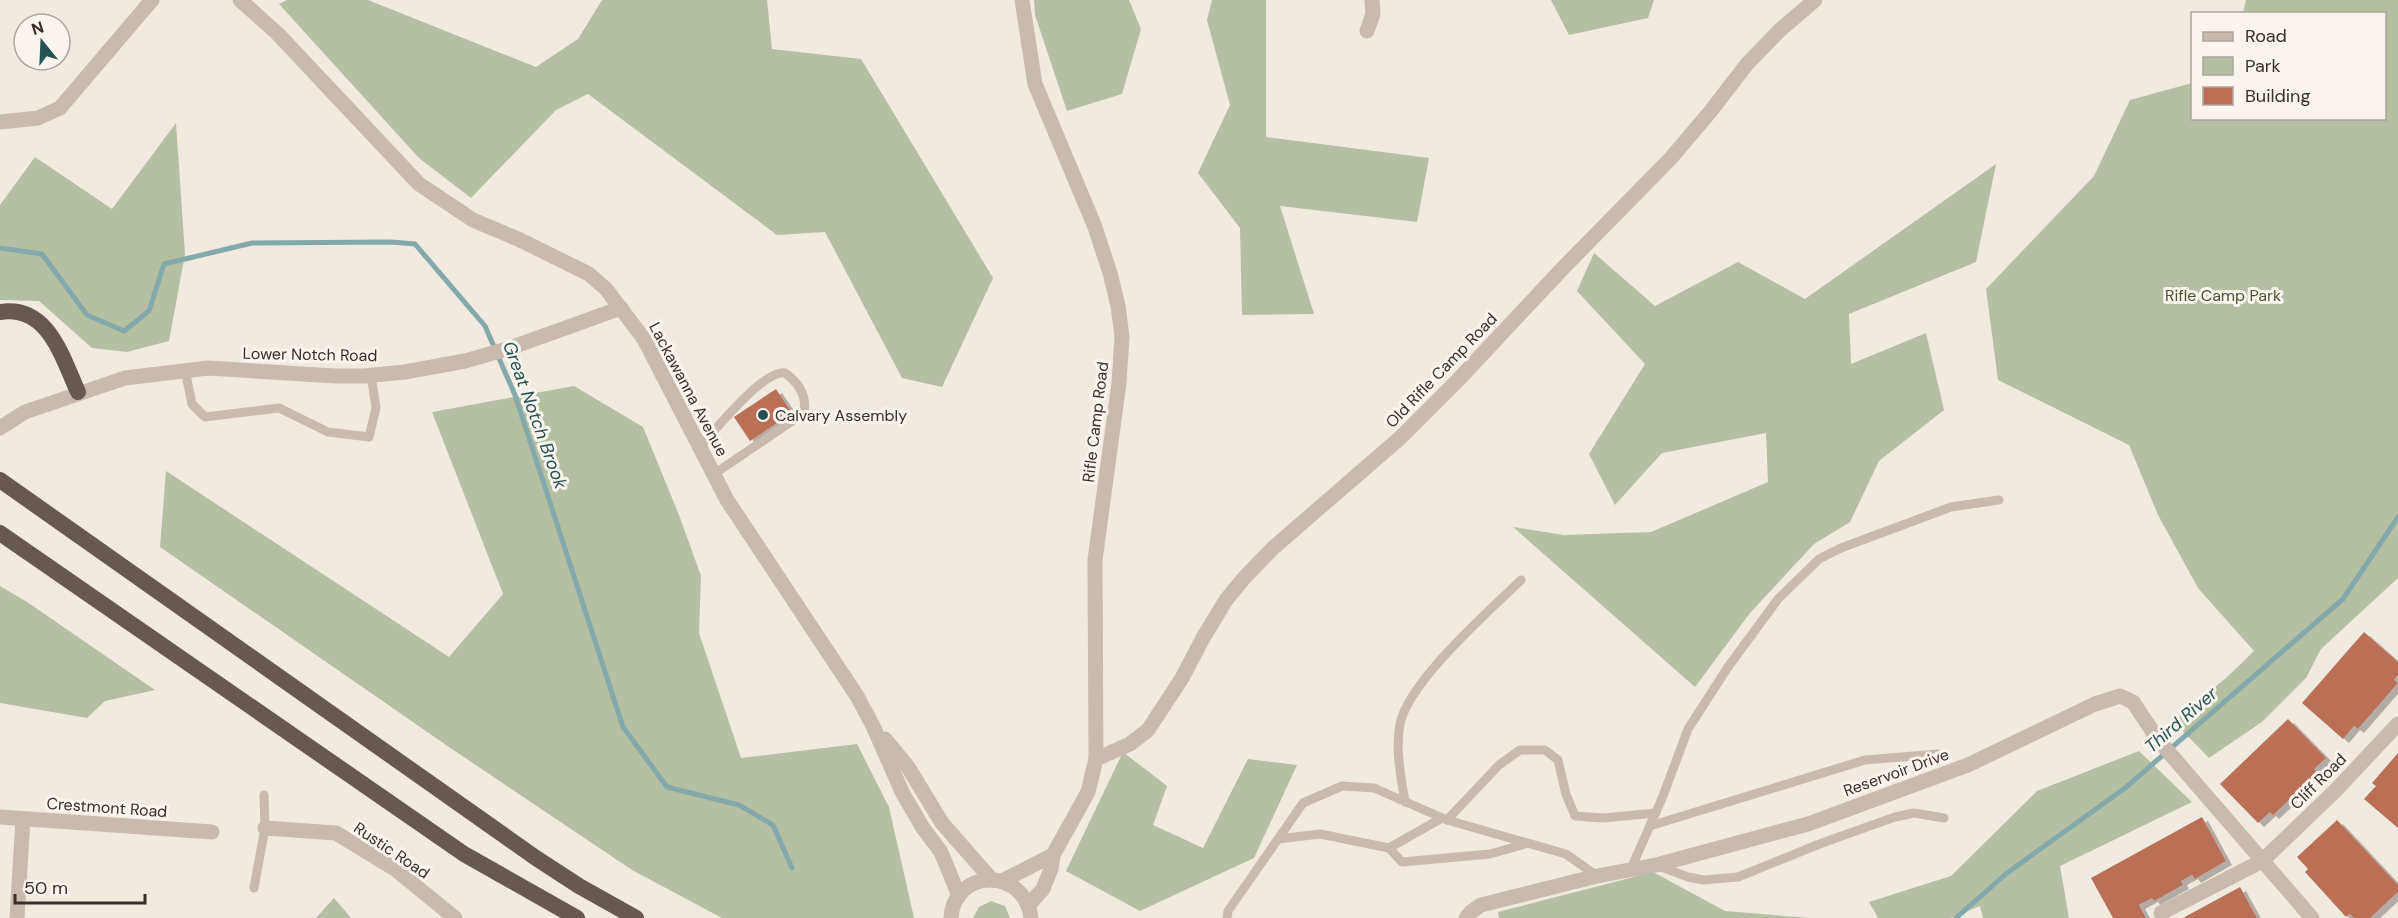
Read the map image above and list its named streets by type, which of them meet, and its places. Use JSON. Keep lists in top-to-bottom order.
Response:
{
  "streets": {
    "street": [
      "Lower Notch Road",
      "Old Rifle Camp Road",
      "Lackawanna Avenue",
      "Rifle Camp Road",
      "Reservoir Drive",
      "Cliff Road",
      "Crestmont Road",
      "Rustic Road"
    ]
  },
  "crossings": [
    ["Lower Notch Road", "Lackawanna Avenue"],
    ["Old Rifle Camp Road", "Rifle Camp Road"],
    ["Lackawanna Avenue", "Rifle Camp Road"],
    ["Reservoir Drive", "Cliff Road"]
  ],
  "water": ["Great Notch Brook", "Third River"],
  "parks": ["Rifle Camp Park"],
  "places": ["Calvary Assembly"],
  "legend": ["Road", "Park", "Building"],
  "scale_bar": "50 m",
  "north": "top"
}
